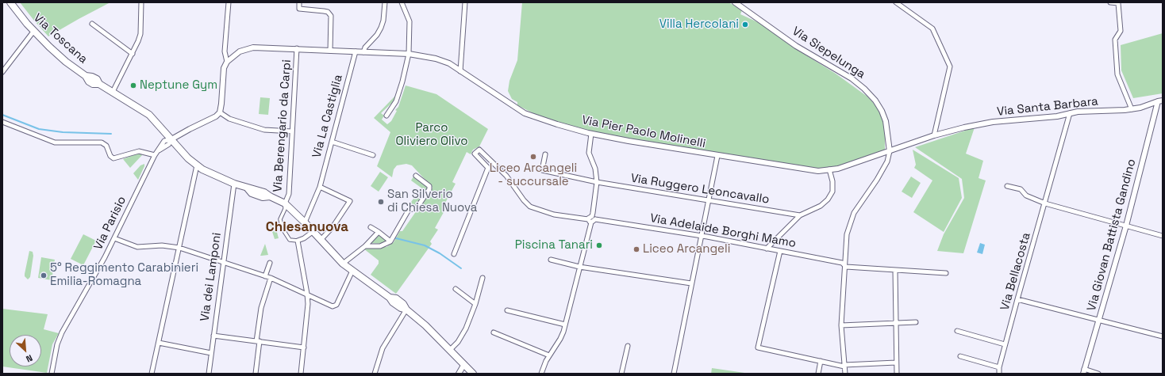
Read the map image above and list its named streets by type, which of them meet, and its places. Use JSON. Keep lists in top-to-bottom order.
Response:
{
  "streets": {
    "main road": ["Via Toscana"],
    "street": [
      "Via Siepelunga",
      "Via Santa Barbara",
      "Via La Castiglia",
      "Via Berengario da Carpi",
      "Via Pier Paolo Molinelli",
      "Via Ruggero Leoncavallo",
      "Via Parisio",
      "Via Adelaide Borghi Mamo",
      "Via Giovan Battista Gandino",
      "Via Bellacosta",
      "Via dei Lamponi"
    ]
  },
  "crossings": [
    ["Via Toscana", "Via La Castiglia"],
    ["Via Toscana", "Via Berengario da Carpi"],
    ["Via Toscana", "Via Parisio"],
    ["Via Toscana", "Via dei Lamponi"],
    ["Via Siepelunga", "Via Santa Barbara"],
    ["Via Siepelunga", "Via Pier Paolo Molinelli"],
    ["Via Siepelunga", "Via Adelaide Borghi Mamo"],
    ["Via Santa Barbara", "Via Pier Paolo Molinelli"],
    ["Via Santa Barbara", "Via Giovan Battista Gandino"],
    ["Via Santa Barbara", "Via Bellacosta"],
    ["Via La Castiglia", "Via Pier Paolo Molinelli"],
    ["Via Berengario da Carpi", "Via Pier Paolo Molinelli"]
  ],
  "districts": ["Chiesanuova"],
  "parks": ["Parco Oliviero Olivo"],
  "places": [
    "Villa Hercolani",
    "Neptune Gym",
    "Liceo Arcangeli - succursale",
    "San Silverio di Chiesa Nuova",
    "Piscina Tanari",
    "Liceo Arcangeli",
    "5° Reggimento Carabinieri Emilia-Romagna"
  ],
  "north": "bottom right"
}
